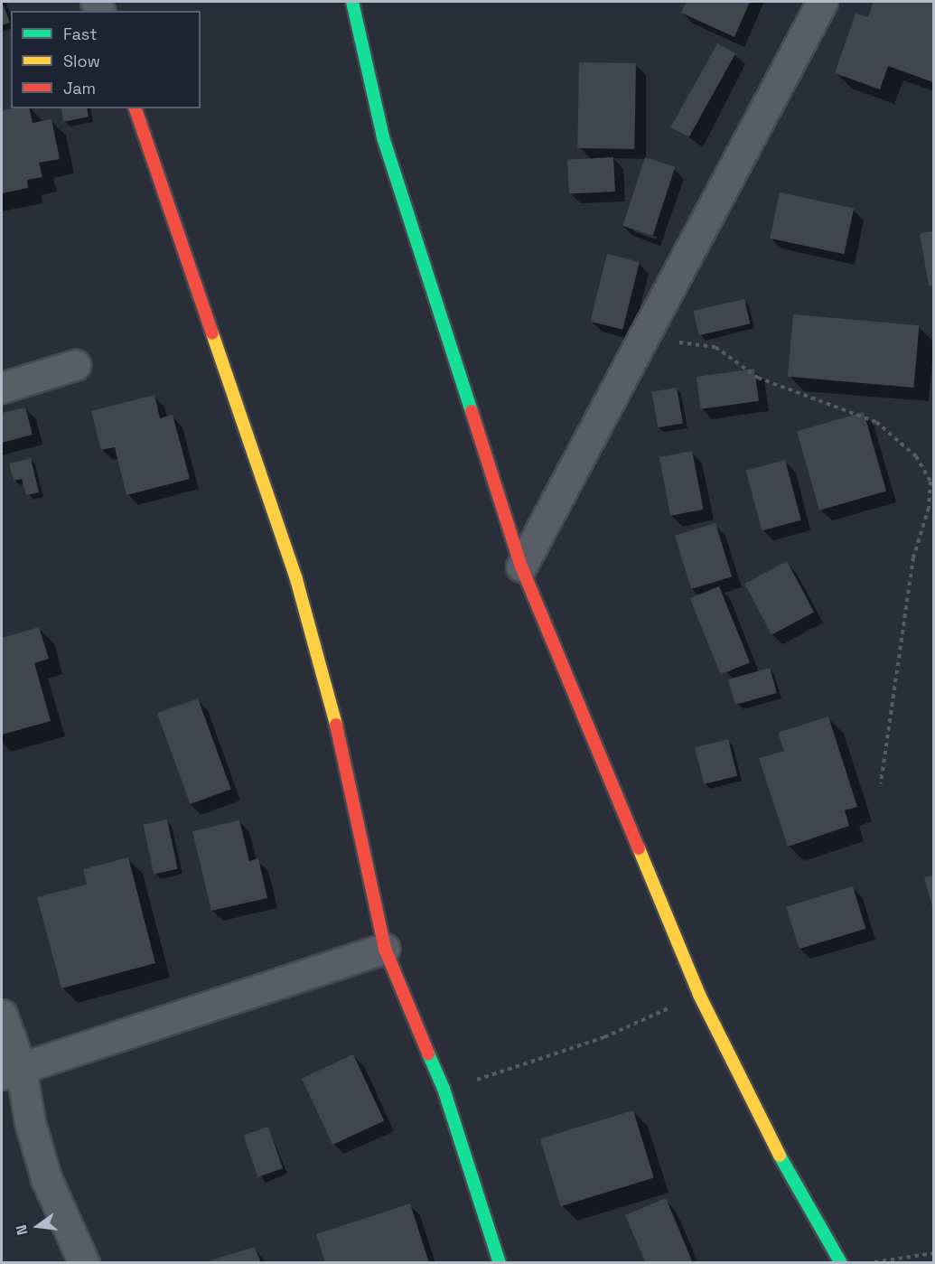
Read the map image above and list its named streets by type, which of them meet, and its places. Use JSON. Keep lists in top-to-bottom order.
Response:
{
  "legend": ["Fast", "Slow", "Jam"],
  "north": "left"
}
